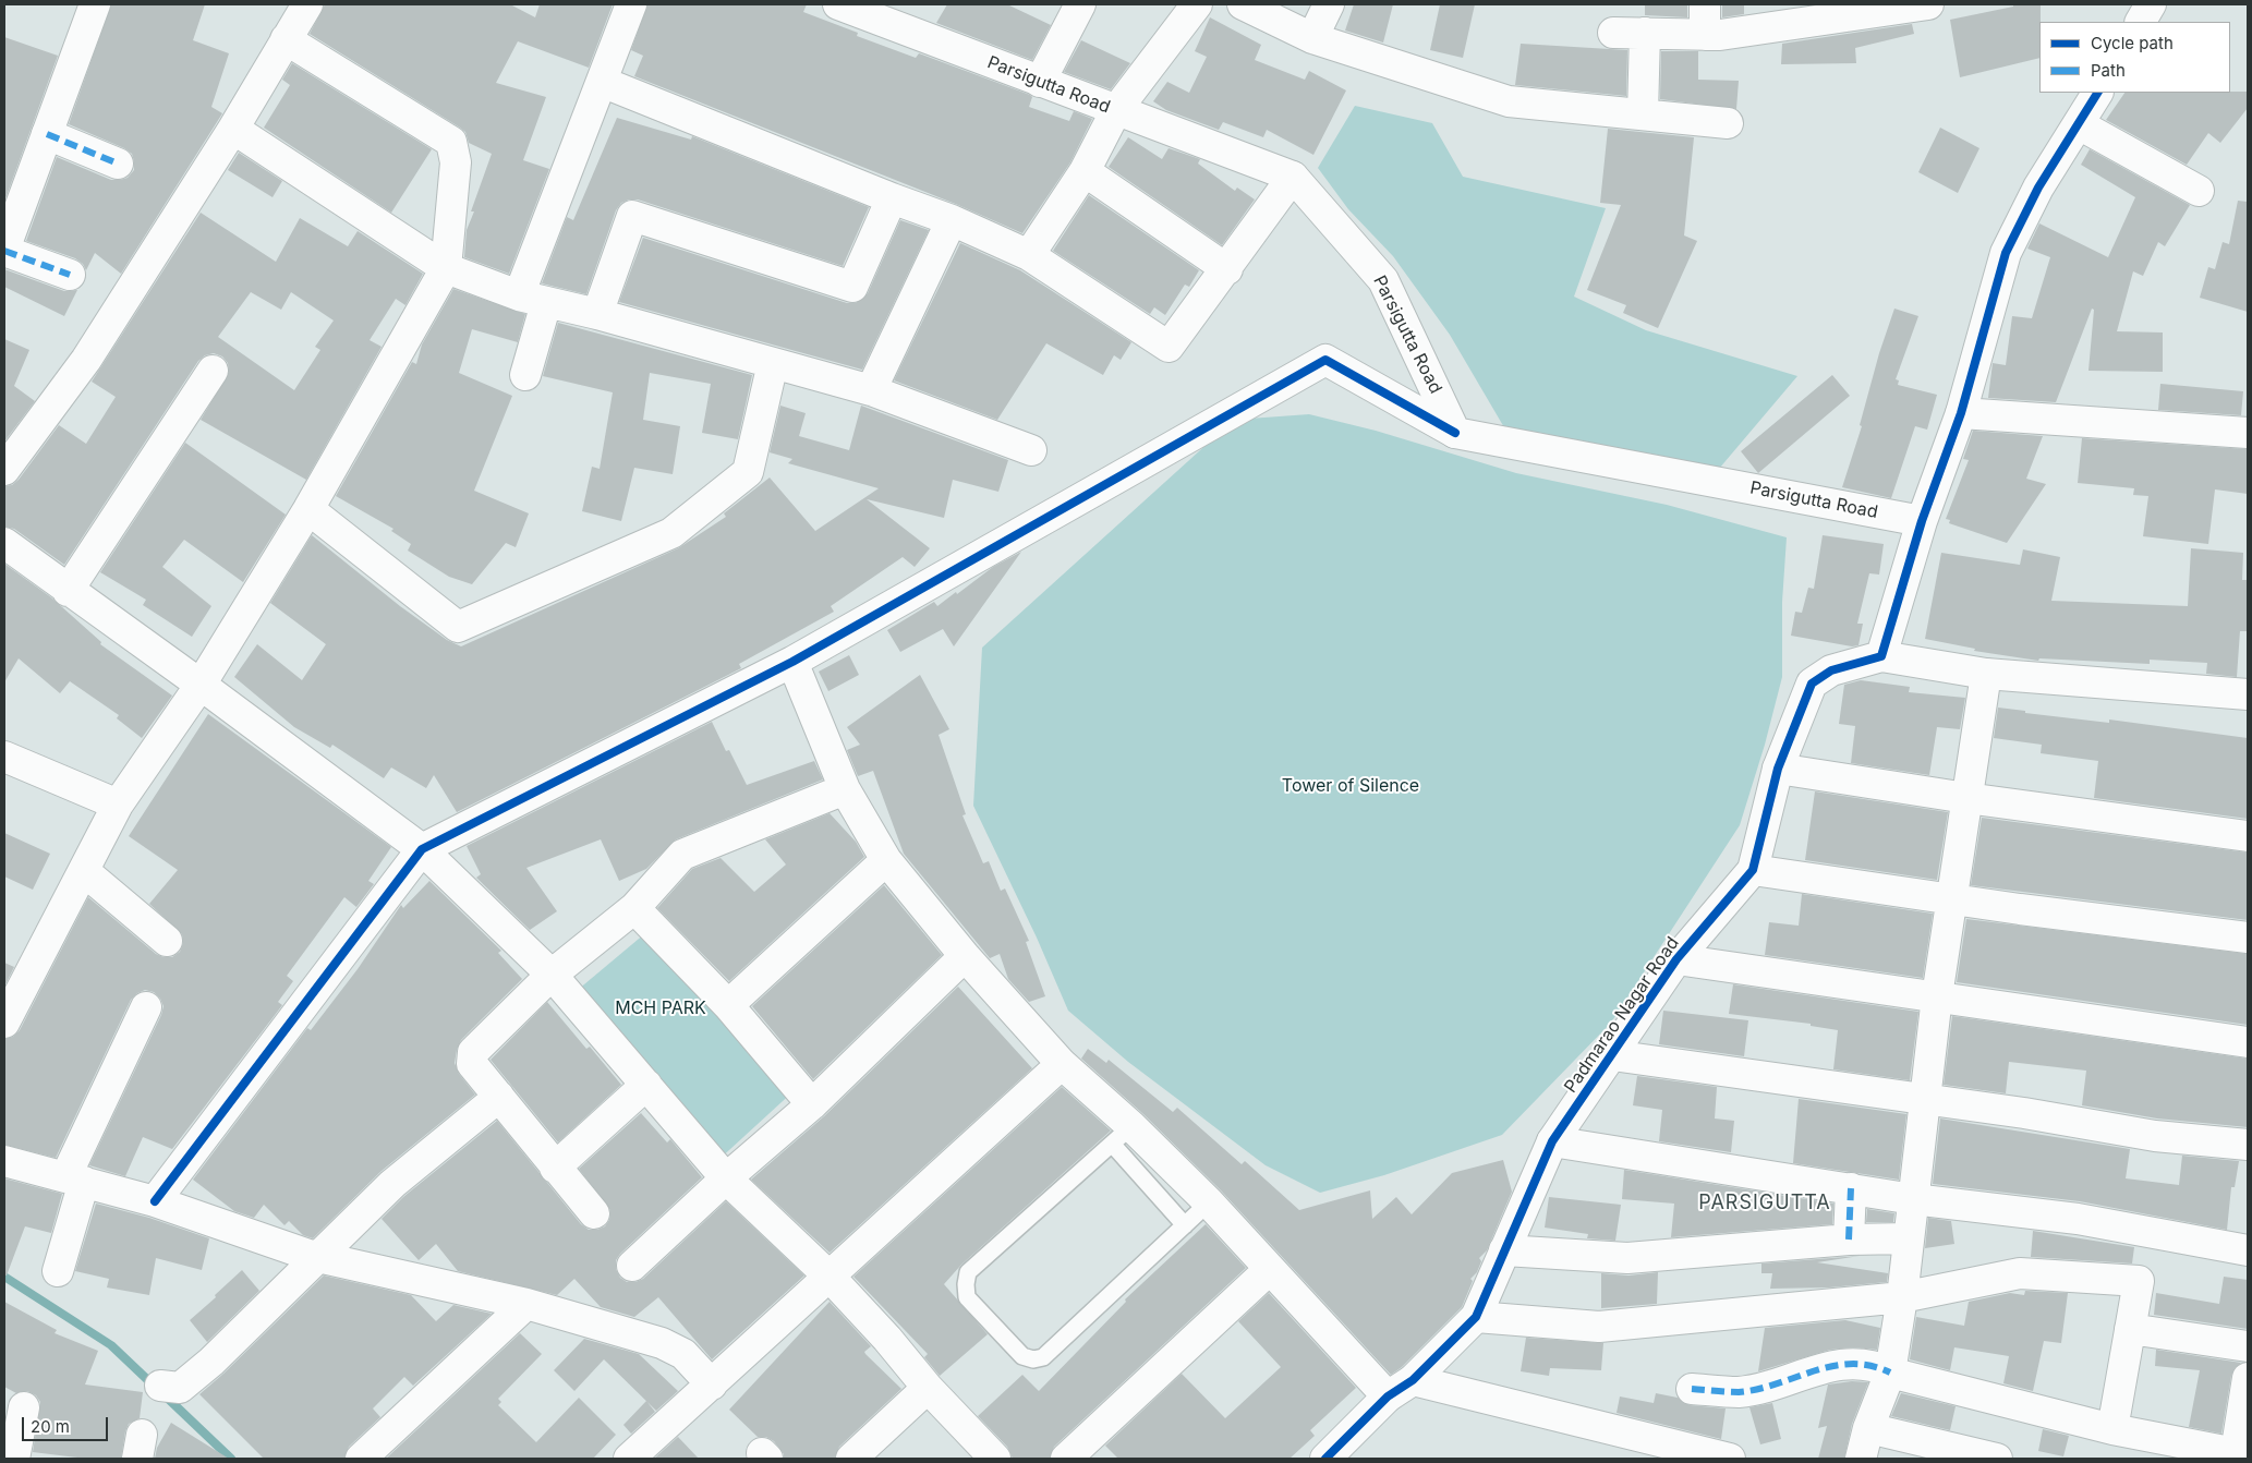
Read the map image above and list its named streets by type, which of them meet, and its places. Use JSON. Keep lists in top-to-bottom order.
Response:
{
  "streets": {
    "street": ["Parsigutta Road", "Padmarao Nagar Road"]
  },
  "districts": ["PARSIGUTTA"],
  "parks": ["Tower of Silence", "MCH PARK"],
  "legend": ["Cycle path", "Path"],
  "scale_bar": "20 m"
}
